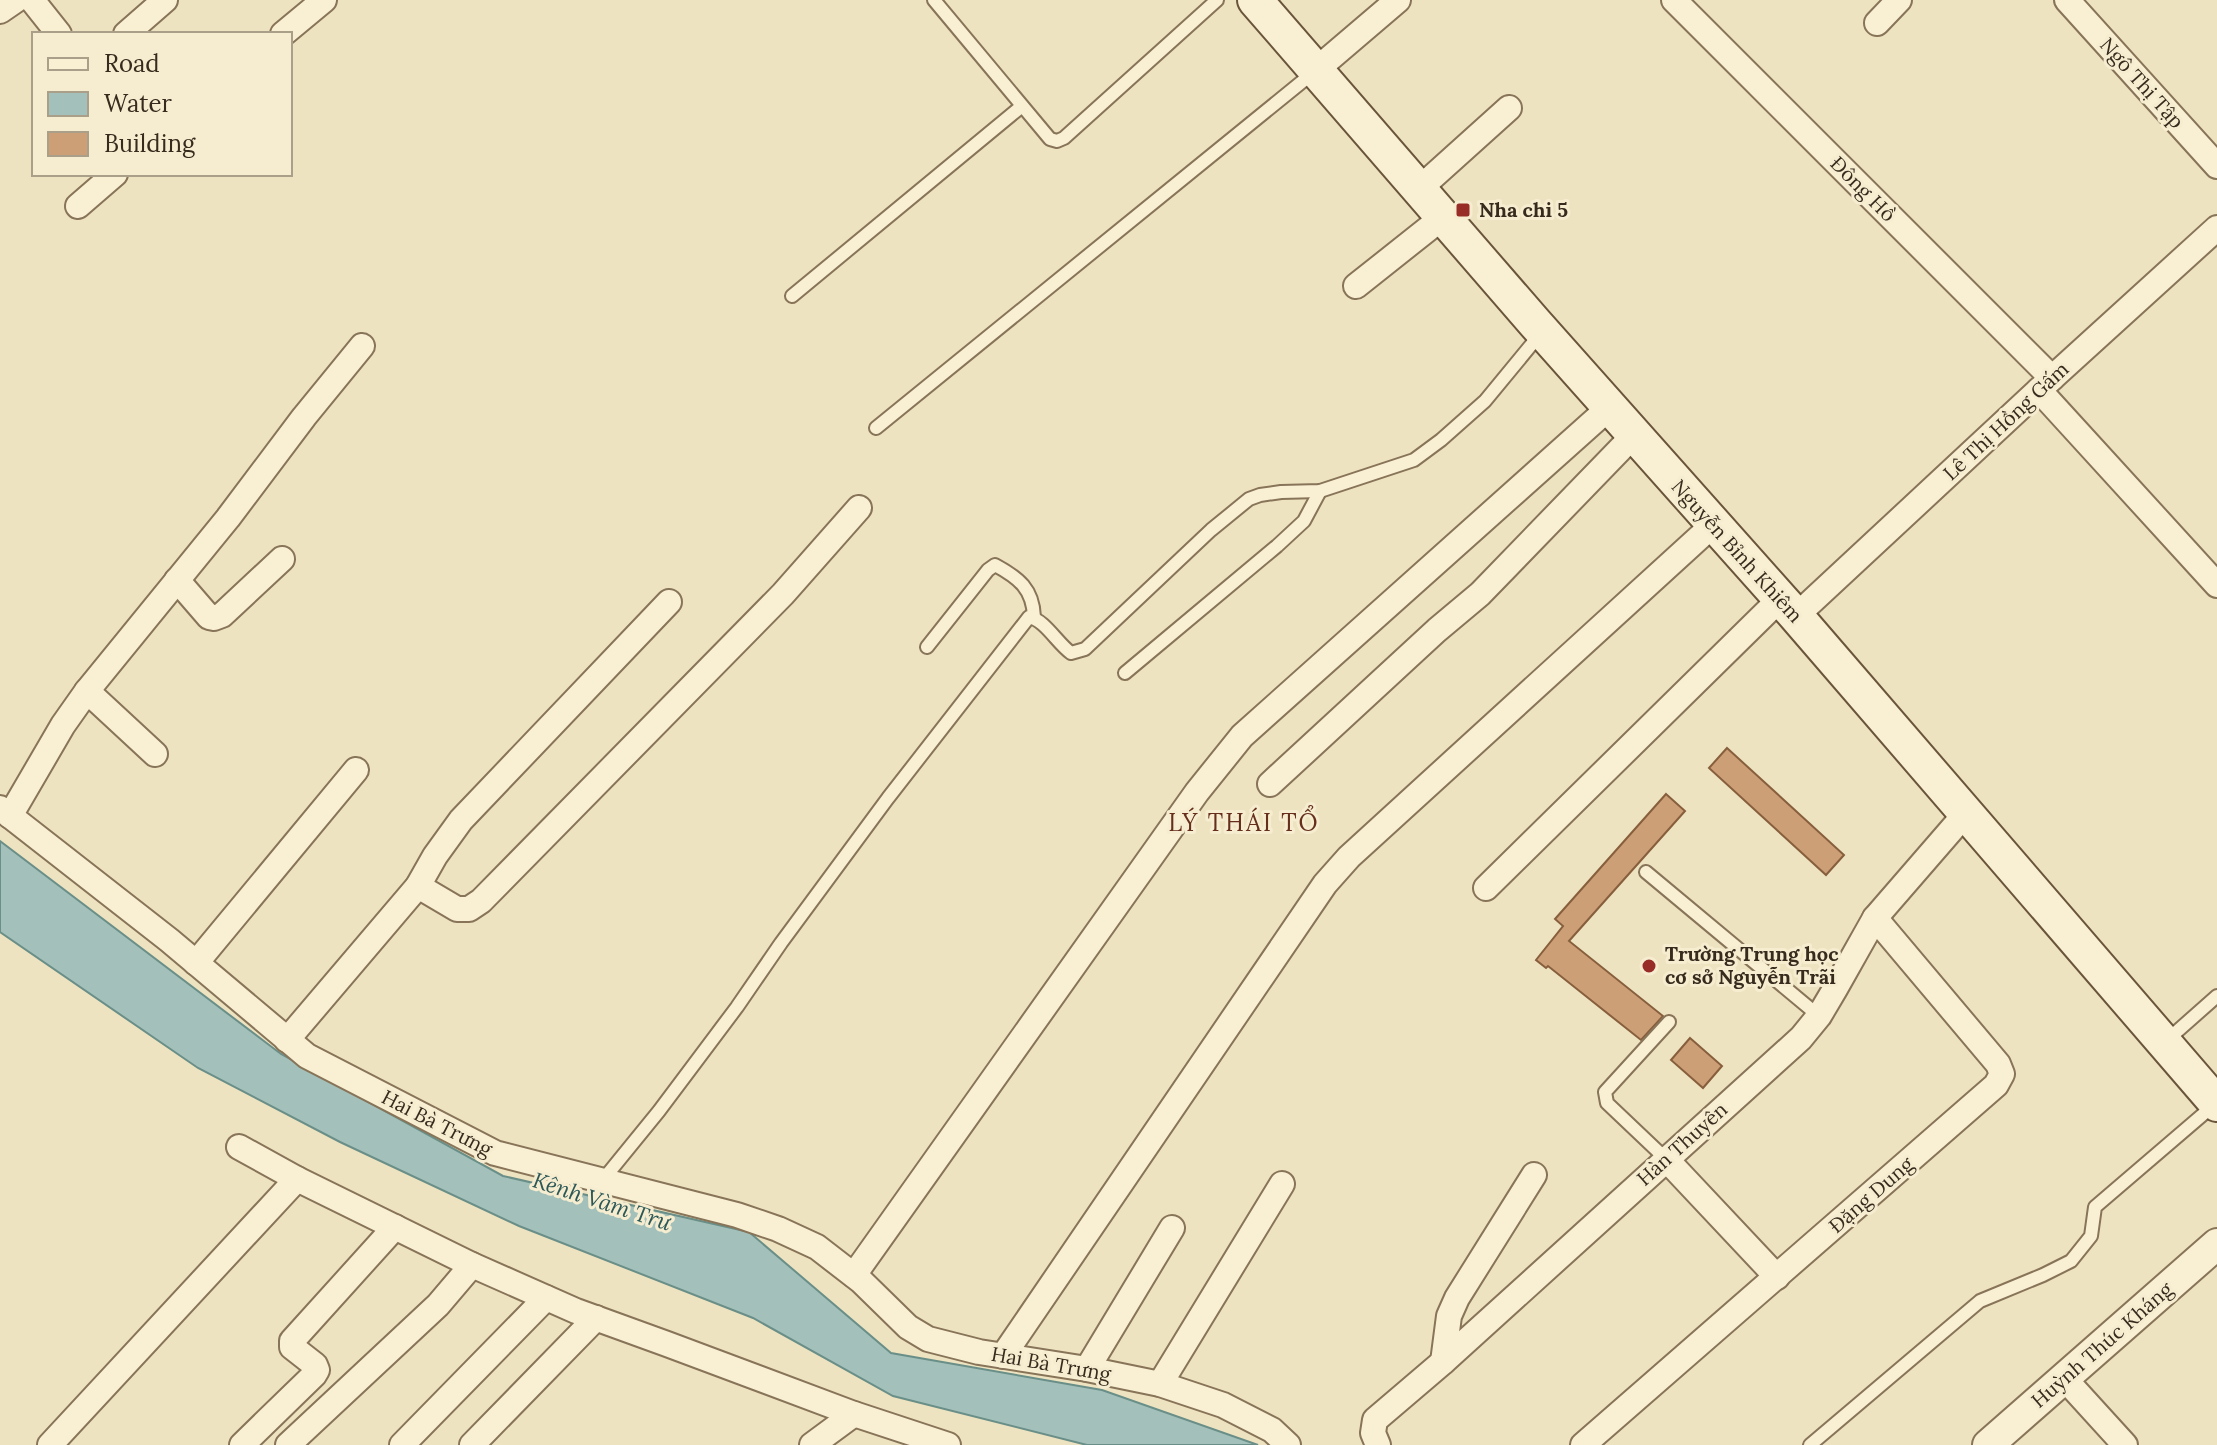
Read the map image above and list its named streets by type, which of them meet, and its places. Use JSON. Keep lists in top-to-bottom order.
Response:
{
  "streets": {
    "main road": ["Nguyễn Bỉnh Khiêm"],
    "street": [
      "Ngô Thị Tập",
      "Đông Hồ",
      "Lê Thị Hồng Gấm",
      "Hai Bà Trưng",
      "Hàn Thuyên",
      "Đặng Dung",
      "Huỳnh Thúc Kháng"
    ]
  },
  "crossings": [
    ["Đông Hồ", "Lê Thị Hồng Gấm"],
    ["Lê Thị Hồng Gấm", "Nguyễn Bỉnh Khiêm"],
    ["Nguyễn Bỉnh Khiêm", "Hàn Thuyên"],
    ["Hàn Thuyên", "Đặng Dung"]
  ],
  "districts": ["LÝ THÁI TỔ"],
  "water": ["Kênh Vàm Trư"],
  "places": {
    "transit": ["Nha chi 5"],
    "other": ["Trường Trung học cơ sở Nguyễn Trãi"]
  },
  "legend": ["Road", "Water", "Building"]
}
